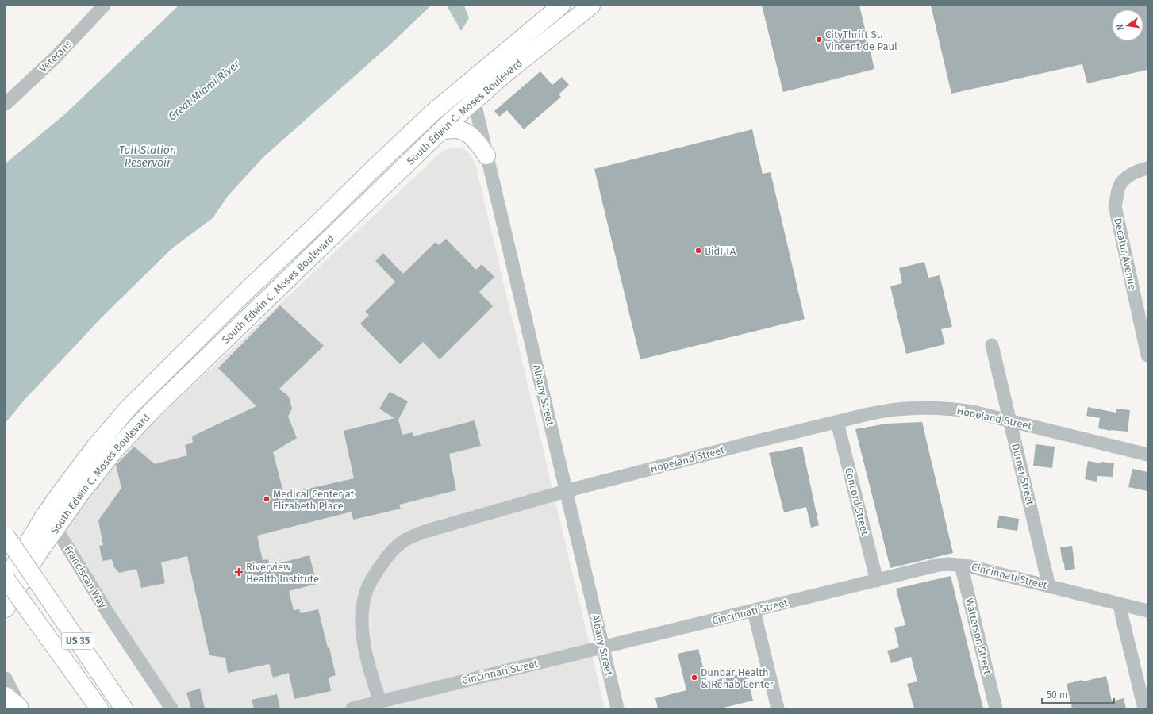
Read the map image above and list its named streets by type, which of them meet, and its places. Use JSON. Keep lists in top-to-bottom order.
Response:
{
  "streets": {
    "main road": ["South Edwin C. Moses Boulevard", "US 35"],
    "street": [
      "Veterans",
      "Decatur Avenue",
      "Albany Street",
      "Hopeland Street",
      "Durner Street",
      "Concord Street",
      "Cincinnati Street",
      "Franciscan Way",
      "Watterson Street"
    ]
  },
  "crossings": [
    ["South Edwin C. Moses Boulevard", "Albany Street"],
    ["South Edwin C. Moses Boulevard", "Franciscan Way"],
    ["South Edwin C. Moses Boulevard", "US 35"],
    ["Albany Street", "Hopeland Street"],
    ["Albany Street", "Cincinnati Street"],
    ["Hopeland Street", "Durner Street"],
    ["Hopeland Street", "Concord Street"],
    ["Hopeland Street", "Cincinnati Street"],
    ["Durner Street", "Cincinnati Street"],
    ["Concord Street", "Cincinnati Street"],
    ["Cincinnati Street", "Watterson Street"]
  ],
  "water": ["Great Miami River", "Tait Station Reservoir"],
  "places": {
    "other": [
      "CityThrift St. Vincent de Paul",
      "BidFTA",
      "Medical Center at Elizabeth Place",
      "Dunbar Health & Rehab Center"
    ],
    "health": ["Riverview Health Institute"]
  },
  "scale_bar": "50 m",
  "north": "left"
}
